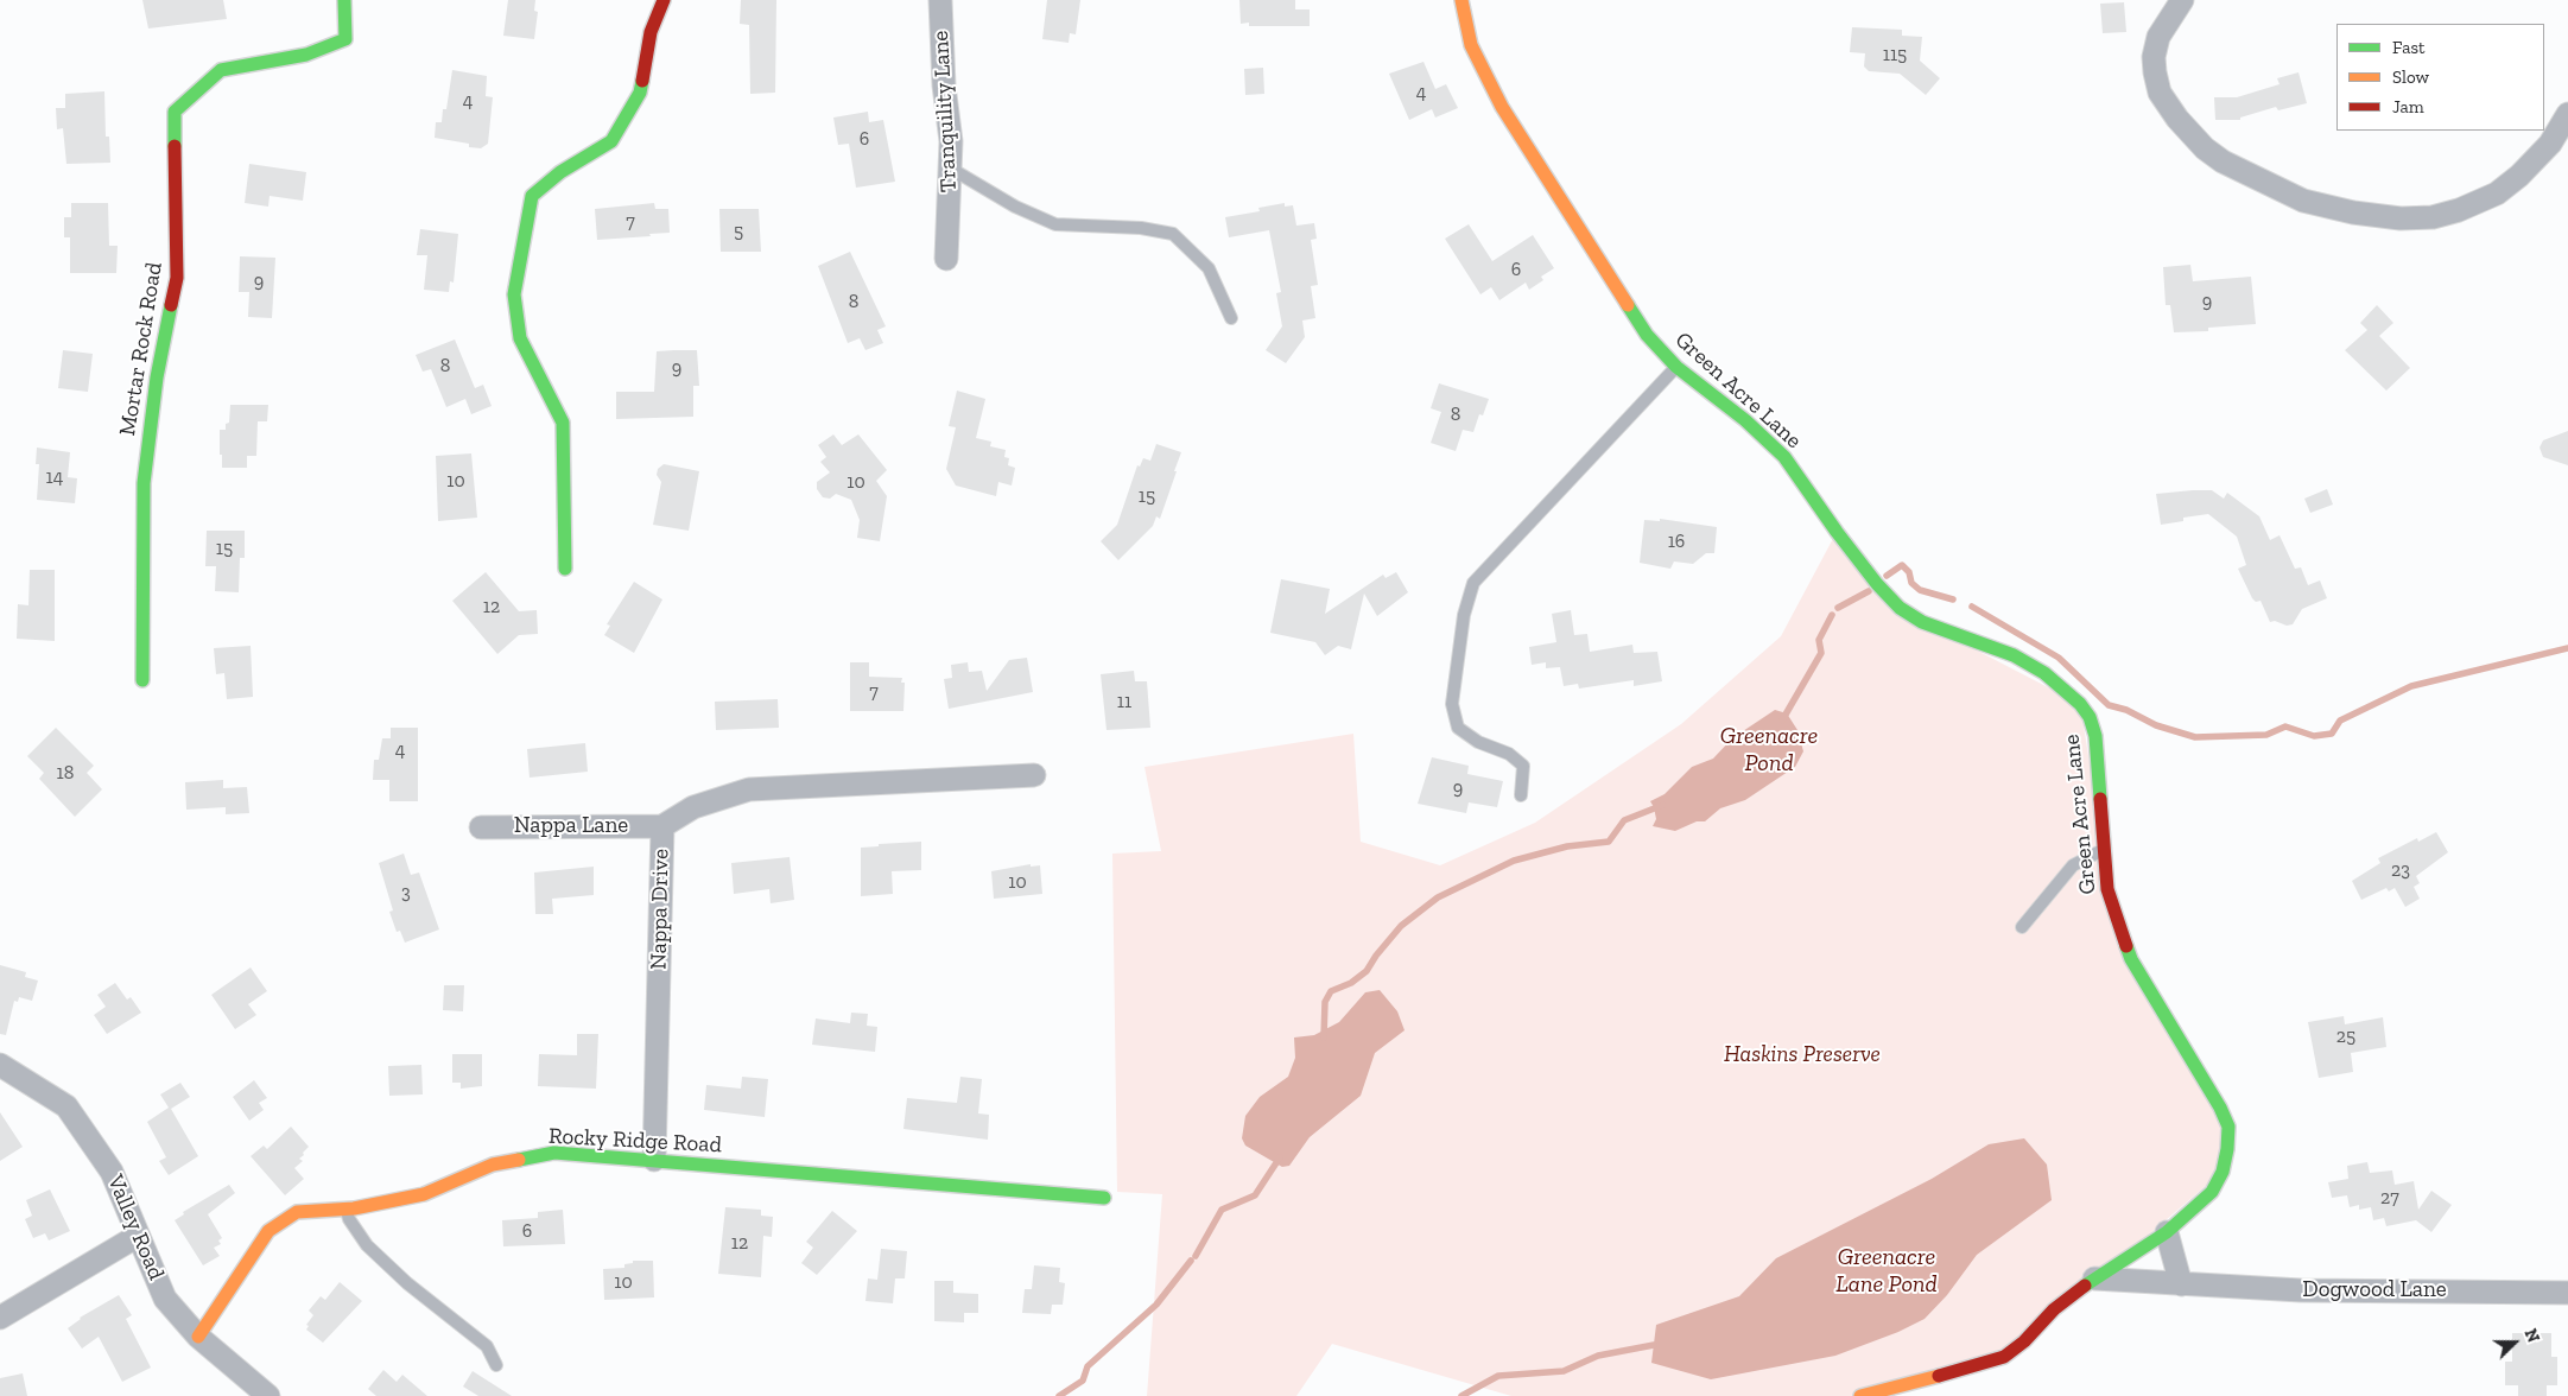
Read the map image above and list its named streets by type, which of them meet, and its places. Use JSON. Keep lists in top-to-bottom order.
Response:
{
  "streets": {
    "street": [
      "Tranquility Lane",
      "Mortar Rock Road",
      "Green Acre Lane",
      "Nappa Lane",
      "Nappa Drive",
      "Rocky Ridge Road",
      "Valley Road",
      "Dogwood Lane"
    ]
  },
  "crossings": [
    ["Green Acre Lane", "Dogwood Lane"],
    ["Nappa Lane", "Nappa Drive"],
    ["Nappa Drive", "Rocky Ridge Road"],
    ["Rocky Ridge Road", "Valley Road"]
  ],
  "water": ["Greenacre Pond", "Greenacre Lane Pond"],
  "parks": ["Haskins Preserve"],
  "house_numbers": [
    "115",
    "4",
    "4",
    "6",
    "7",
    "5",
    "6",
    "9",
    "8",
    "9",
    "8",
    "9",
    "8",
    "14",
    "10",
    "10",
    "15",
    "16",
    "15",
    "12",
    "7",
    "11",
    "4",
    "18",
    "9",
    "23",
    "10",
    "3",
    "25",
    "27",
    "6",
    "12",
    "10"
  ],
  "legend": ["Fast", "Slow", "Jam"],
  "north": "right"
}
